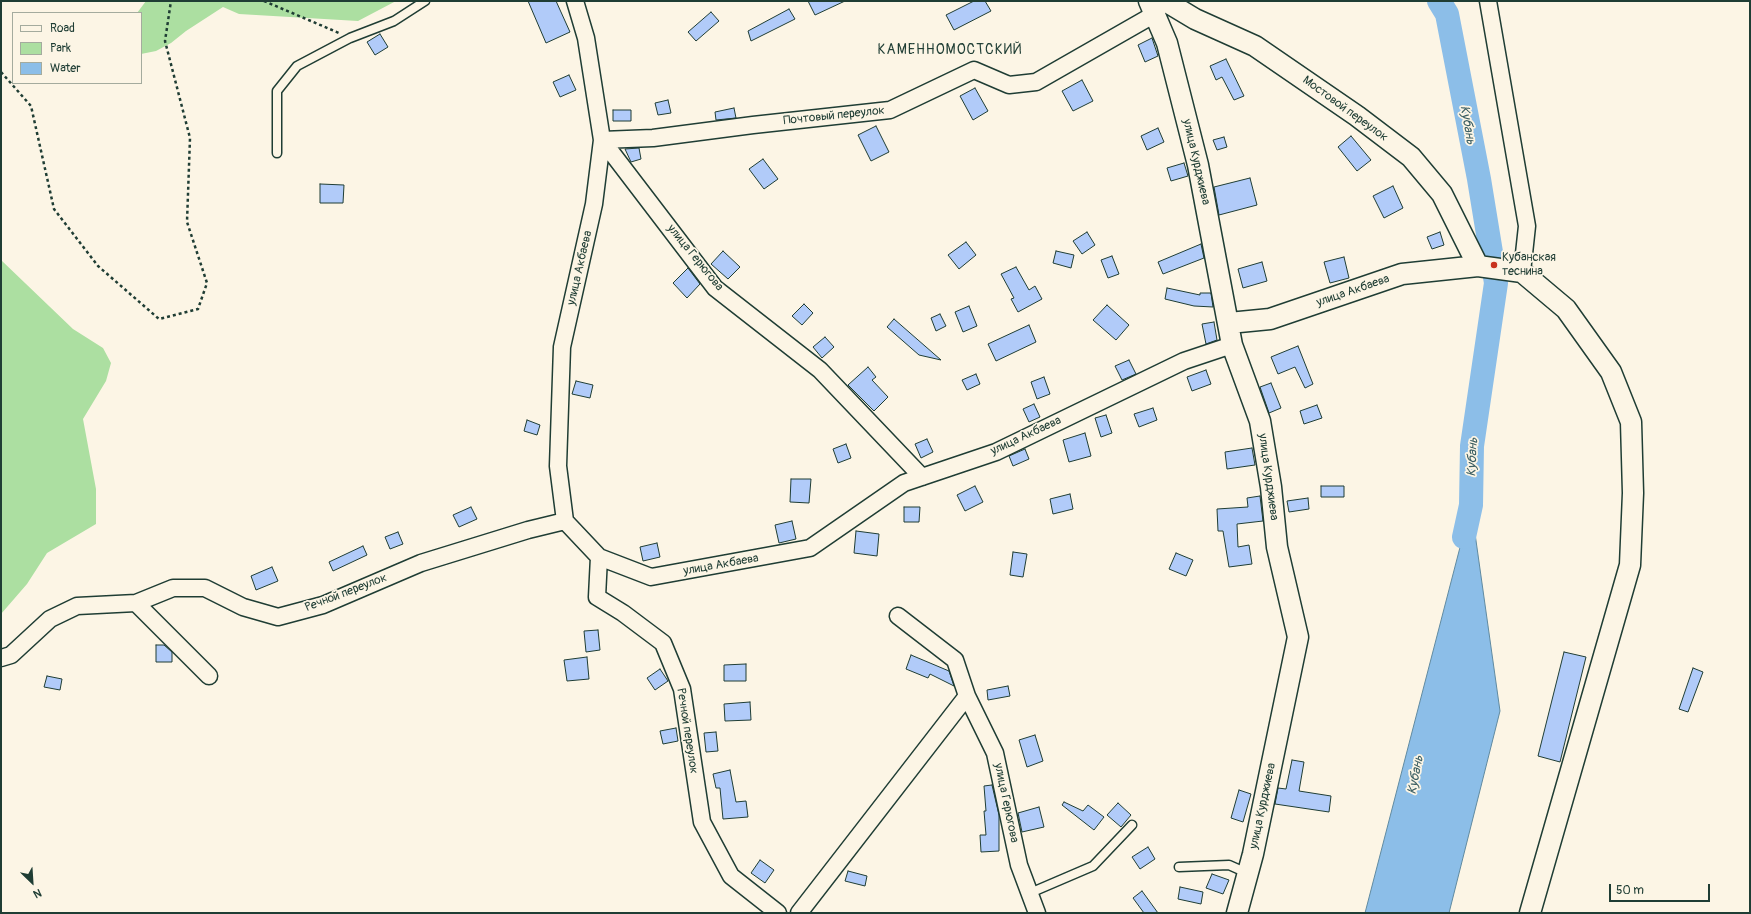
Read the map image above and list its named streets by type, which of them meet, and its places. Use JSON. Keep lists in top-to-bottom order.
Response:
{
  "streets": {
    "street": [
      "Мостовой переулок",
      "Почтовый переулок",
      "улица Курджиева",
      "улица Герюгова",
      "улица Акбаева",
      "Речной переулок"
    ]
  },
  "crossings": [
    ["Мостовой переулок", "Почтовый переулок"],
    ["Мостовой переулок", "улица Курджиева"],
    ["Мостовой переулок", "улица Акбаева"],
    ["Почтовый переулок", "улица Курджиева"],
    ["Почтовый переулок", "улица Герюгова"],
    ["Почтовый переулок", "улица Акбаева"],
    ["улица Курджиева", "улица Акбаева"],
    ["улица Герюгова", "улица Акбаева"],
    ["улица Акбаева", "Речной переулок"]
  ],
  "districts": ["КАМЕННОМОСТСКИЙ"],
  "water": ["Кубань"],
  "places": ["Кубанская теснина"],
  "legend": ["Road", "Park", "Water"],
  "scale_bar": "50 m",
  "north": "bottom right"
}
